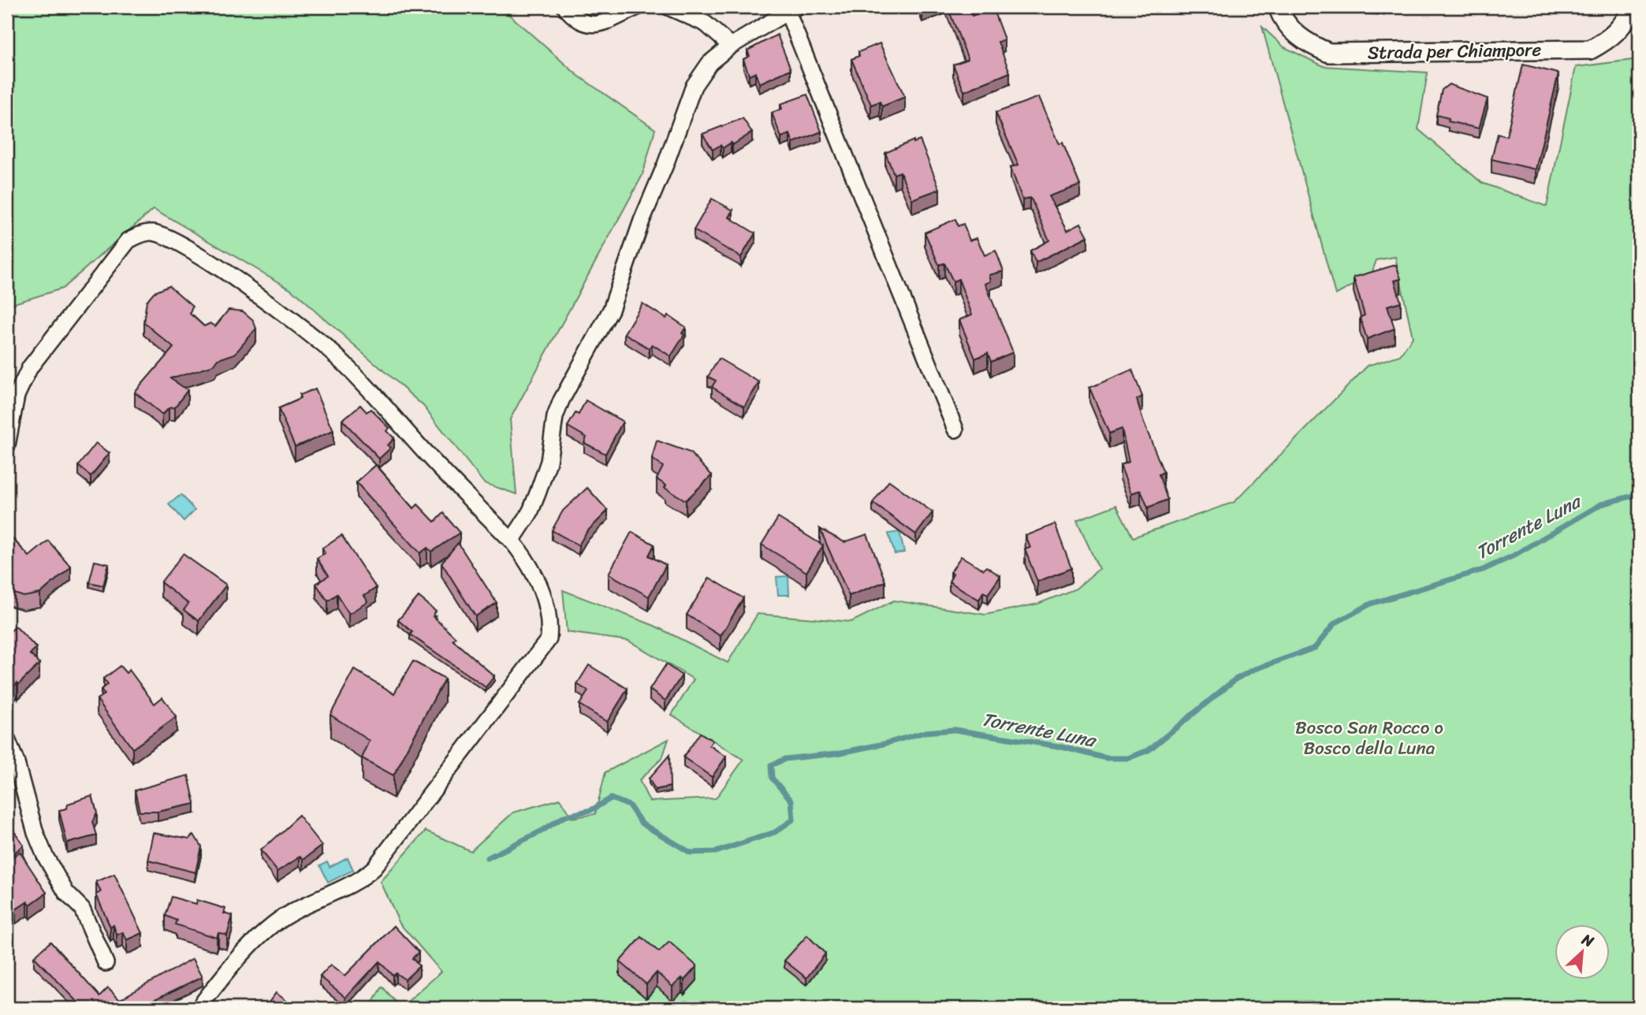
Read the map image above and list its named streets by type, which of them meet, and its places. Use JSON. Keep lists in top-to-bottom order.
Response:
{
  "streets": {
    "street": ["Strada per Chiampore"]
  },
  "water": ["Torrente Luna"],
  "parks": ["Bosco San Rocco o Bosco della Luna"],
  "north": "top right"
}
